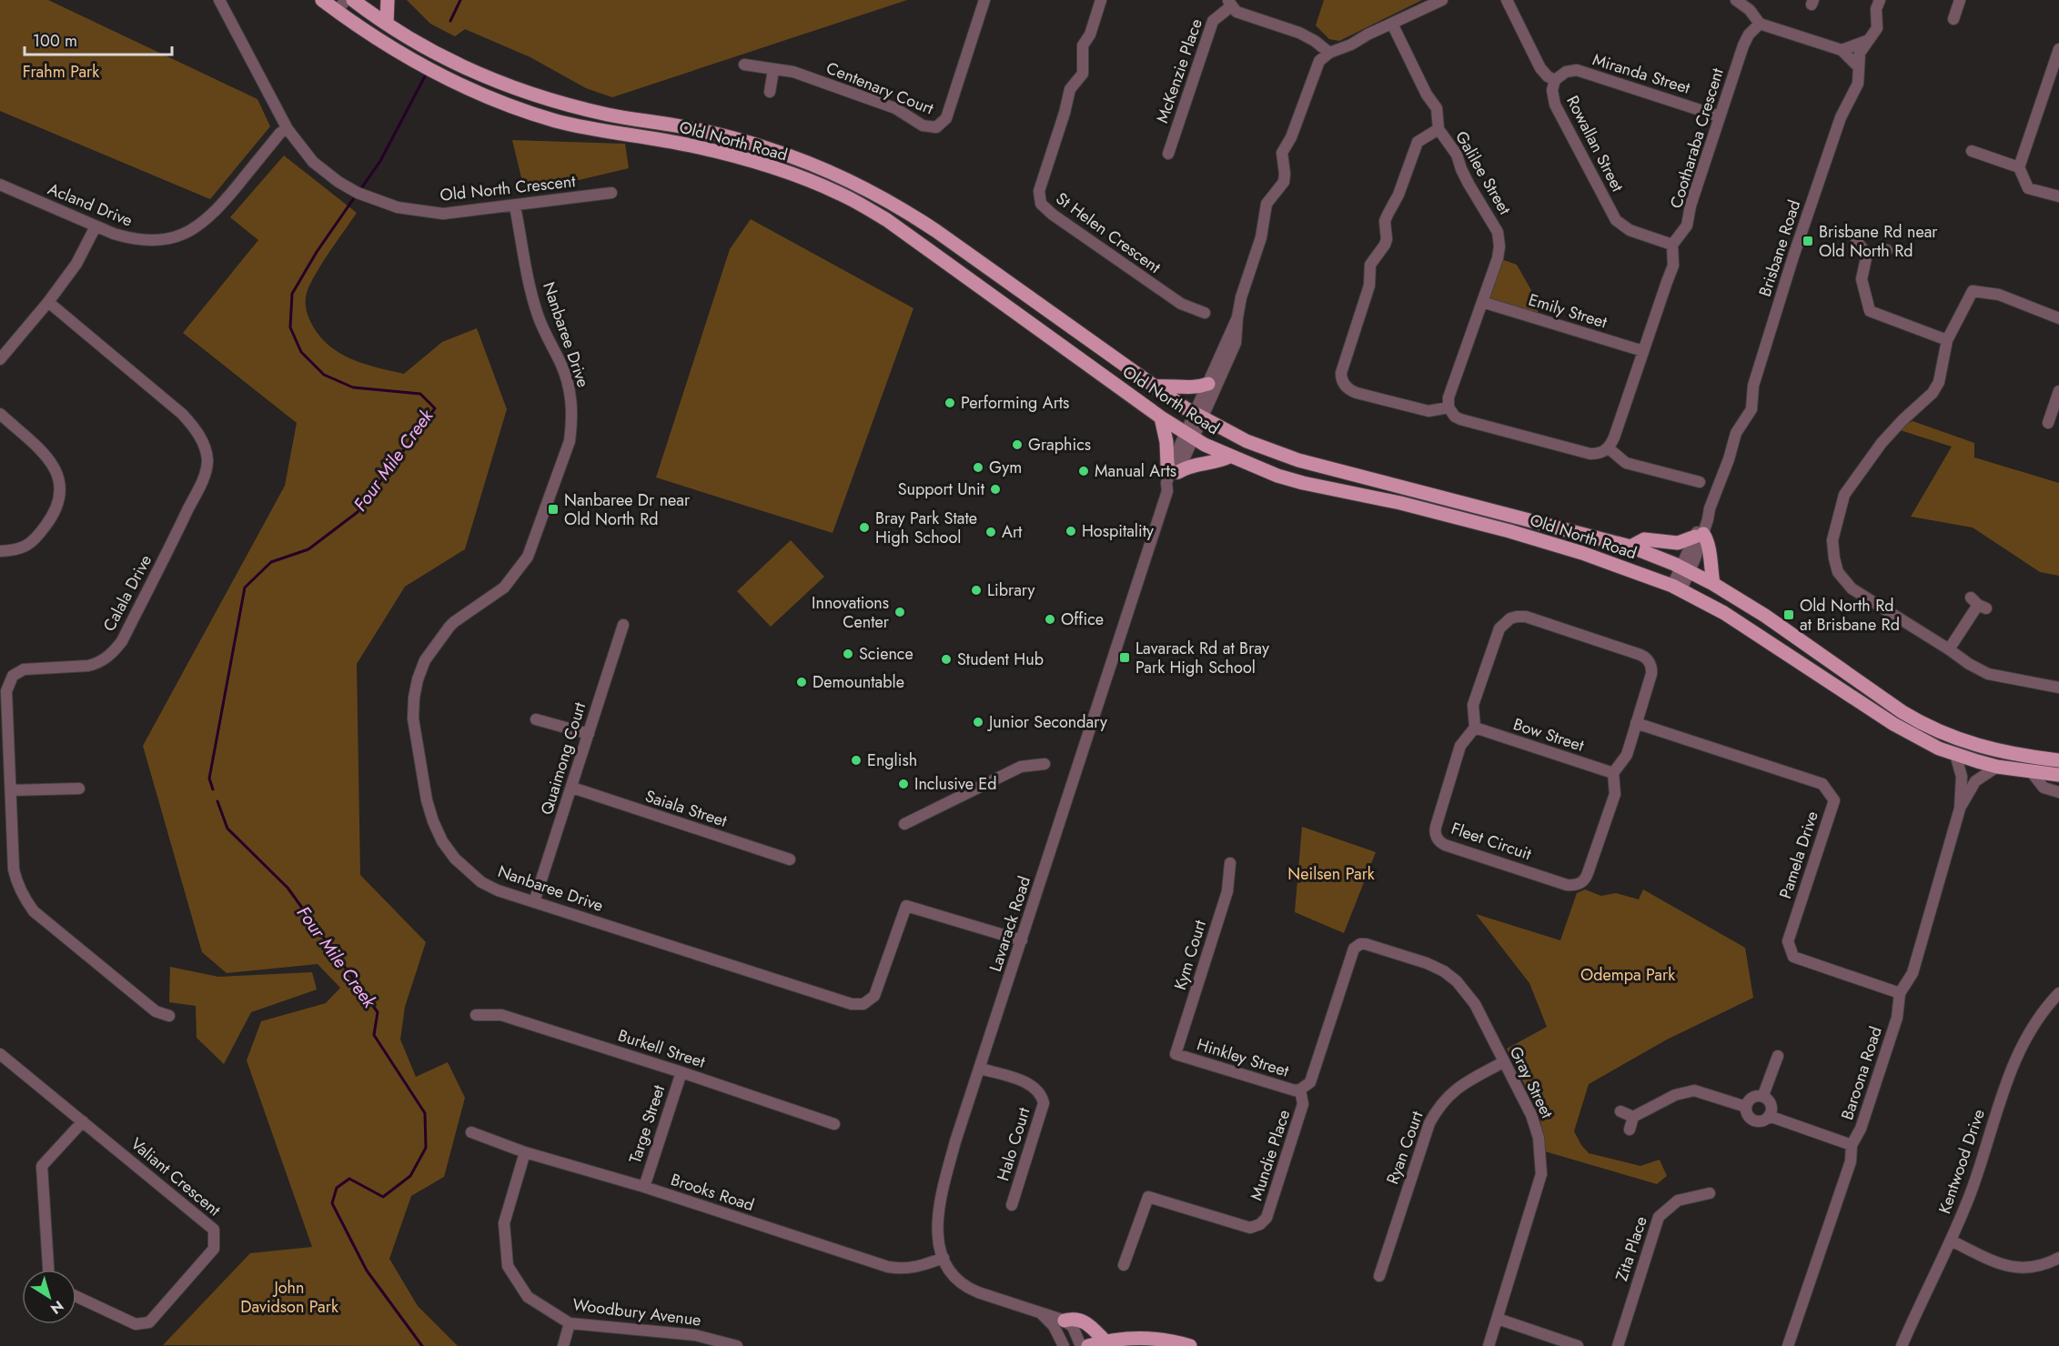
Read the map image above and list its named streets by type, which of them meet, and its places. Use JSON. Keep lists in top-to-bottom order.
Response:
{
  "streets": {
    "main road": ["Old North Road"],
    "street": [
      "McKenzie Place",
      "Miranda Street",
      "Centenary Court",
      "Cootharaba Crescent",
      "Rowallan Street",
      "Galilee Street",
      "Old North Crescent",
      "Acland Drive",
      "St Helen Crescent",
      "Brisbane Road",
      "Emily Street",
      "Nanbaree Drive",
      "Calala Drive",
      "Bow Street",
      "Quaimong Court",
      "Saiala Street",
      "Fleet Circuit",
      "Pamela Drive",
      "Lavarack Road",
      "Kym Court",
      "Burkell Street",
      "Hinkley Street",
      "Baroona Road",
      "Gray Street",
      "Targe Street",
      "Halo Court",
      "Ryan Court",
      "Mundie Place",
      "Kentwood Drive",
      "Valiant Crescent",
      "Brooks Road",
      "Zita Place",
      "Woodbury Avenue"
    ]
  },
  "crossings": [
    ["Miranda Street", "Cootharaba Crescent"],
    ["Miranda Street", "Rowallan Street"],
    ["Cootharaba Crescent", "Rowallan Street"],
    ["Old North Road", "Brisbane Road"],
    ["Old North Road", "Lavarack Road"],
    ["Old North Road", "Baroona Road"],
    ["Galilee Street", "Emily Street"],
    ["Old North Crescent", "Acland Drive"],
    ["Old North Crescent", "Nanbaree Drive"],
    ["Nanbaree Drive", "Quaimong Court"],
    ["Nanbaree Drive", "Lavarack Road"],
    ["Bow Street", "Fleet Circuit"],
    ["Quaimong Court", "Saiala Street"],
    ["Pamela Drive", "Baroona Road"],
    ["Lavarack Road", "Halo Court"],
    ["Lavarack Road", "Brooks Road"],
    ["Kym Court", "Hinkley Street"],
    ["Burkell Street", "Targe Street"],
    ["Hinkley Street", "Mundie Place"],
    ["Gray Street", "Ryan Court"],
    ["Gray Street", "Mundie Place"],
    ["Targe Street", "Brooks Road"],
    ["Brooks Road", "Woodbury Avenue"]
  ],
  "water": ["Four Mile Creek"],
  "parks": [
    "Frahm Park",
    "Neilsen Park",
    "Odempa Park",
    "John Davidson Park"
  ],
  "places": {
    "transit": [
      "Brisbane Rd near Old North Rd",
      "Nanbaree Dr near Old North Rd",
      "Old North Rd at Brisbane Rd",
      "Lavarack Rd at Bray Park High School"
    ],
    "other": [
      "Performing Arts",
      "Graphics",
      "Gym",
      "Manual Arts",
      "Support Unit",
      "Bray Park State High School",
      "Hospitality",
      "Art",
      "Library",
      "Innovations Center",
      "Office",
      "Science",
      "Student Hub",
      "Demountable",
      "Junior Secondary",
      "English",
      "Inclusive Ed"
    ]
  },
  "scale_bar": "100 m",
  "north": "bottom right"
}
